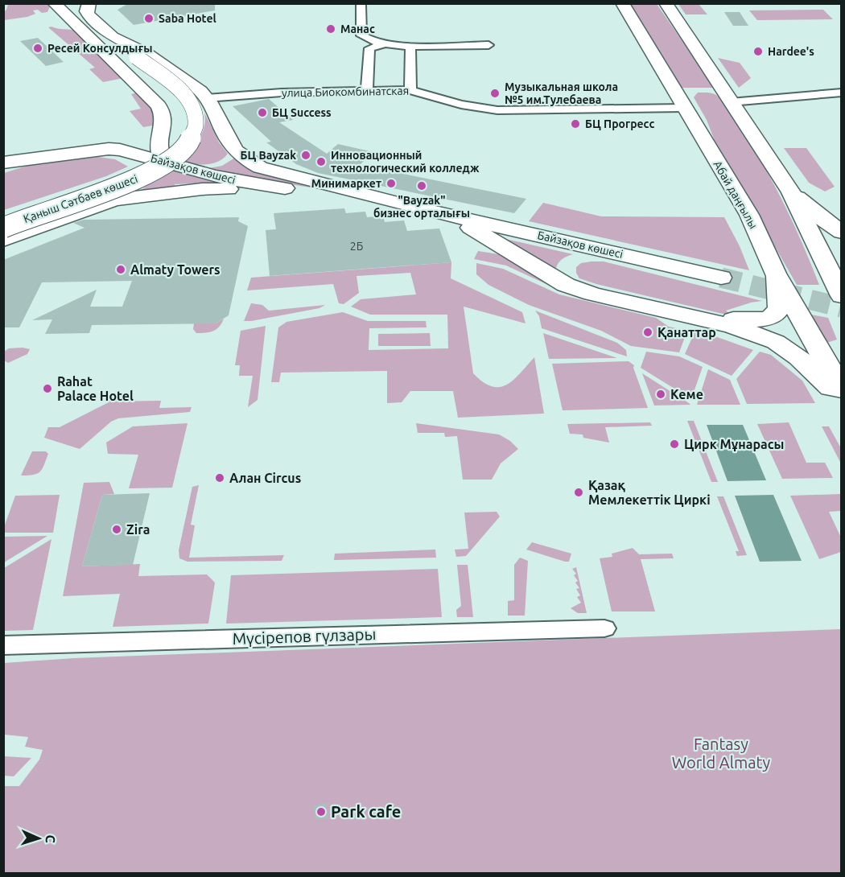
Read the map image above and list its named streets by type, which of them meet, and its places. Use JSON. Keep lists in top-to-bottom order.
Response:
{
  "streets": {
    "main road": ["Байзақов көшесі", "Абай даңғылы", "Қаныш Сәтбаев көшесі"],
    "street": ["улица Биокомбинатская", "Мүсірепов гүлзары"]
  },
  "crossings": [
    ["улица Биокомбинатская", "Абай даңғылы"]
  ],
  "parks": ["Fantasy World Almaty"],
  "places": [
    "Saba Hotel",
    "Манас",
    "Ресей Консулдығы",
    "Hardee's",
    "Музыкальная школа №5 им.Тулебаева",
    "БЦ Success",
    "БЦ Прогресс",
    "БЦ Bayzak",
    "Инновационный технологический колледж",
    "Минимаркет",
    "\"Bayzak\" бизнес орталығы",
    "Almaty Towers",
    "Қанаттар",
    "Rahat Palace Hotel",
    "Кеме",
    "Цирк Мұнарасы",
    "Алан Circus",
    "Қазақ Мемлекеттік Циркі",
    "Zira",
    "Park cafe"
  ],
  "house_numbers": ["2Б"],
  "north": "right"
}
